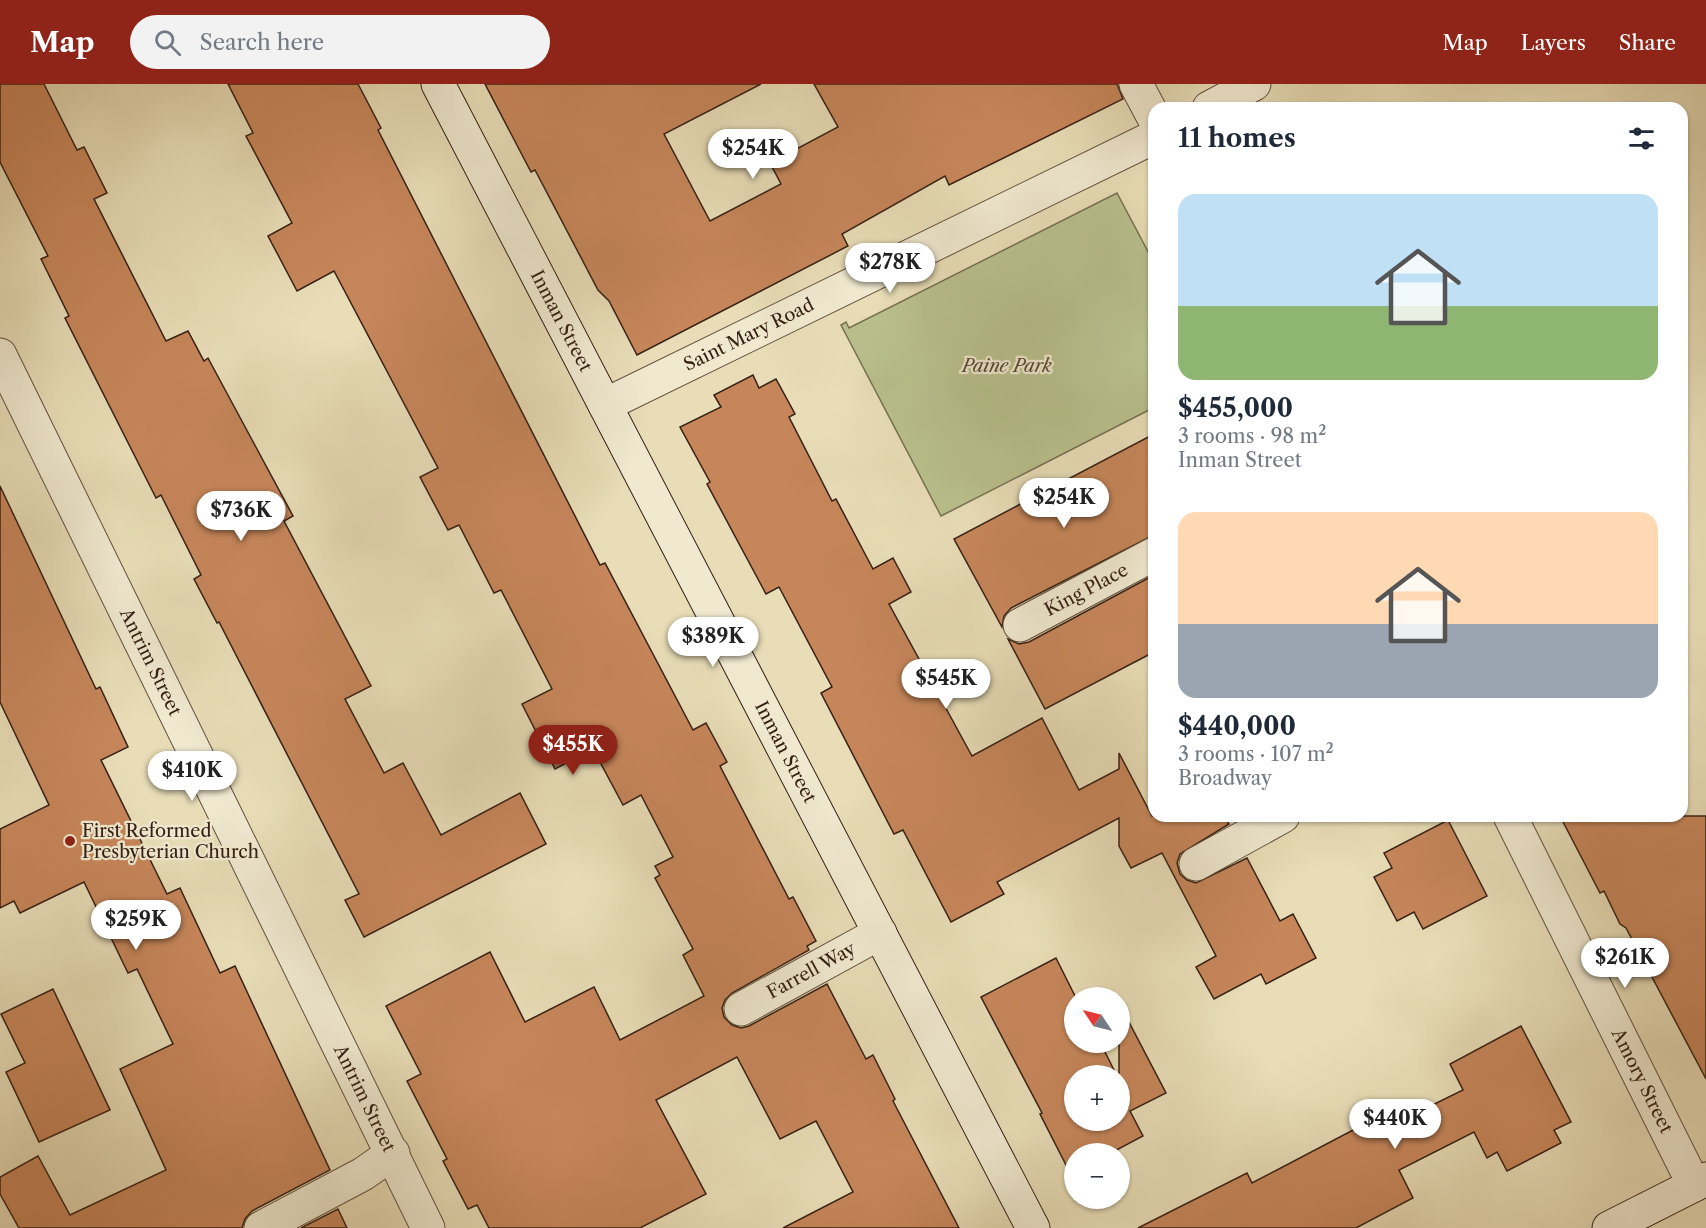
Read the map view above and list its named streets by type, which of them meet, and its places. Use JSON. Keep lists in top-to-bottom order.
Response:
{
  "streets": {
    "street": [
      "Inman Street",
      "Saint Mary Road",
      "King Place",
      "Antrim Street",
      "Farrell Way",
      "Amory Street"
    ]
  },
  "crossings": [
    ["Inman Street", "Saint Mary Road"],
    ["Inman Street", "Farrell Way"]
  ],
  "parks": ["Paine Park"],
  "places": ["First Reformed Presbyterian Church"],
  "north": "top left",
  "page": {
    "header": "Map",
    "search": "Search here",
    "nav": ["Map", "Layers", "Share"],
    "heading": "11 homes",
    "price": [
      "$254K",
      "$278K",
      "$254K",
      "$736K",
      "$389K",
      "$545K",
      "$455K",
      "$410K",
      "$259K",
      "$261K",
      "$440K"
    ],
    "list": [
      {
        "name": "$455,000",
        "note": "3 rooms · 98 m² · Inman Street"
      },
      {
        "name": "$440,000",
        "note": "3 rooms · 107 m² · Broadway"
      }
    ],
    "map_buttons": ["+", "−"]
  }
}
